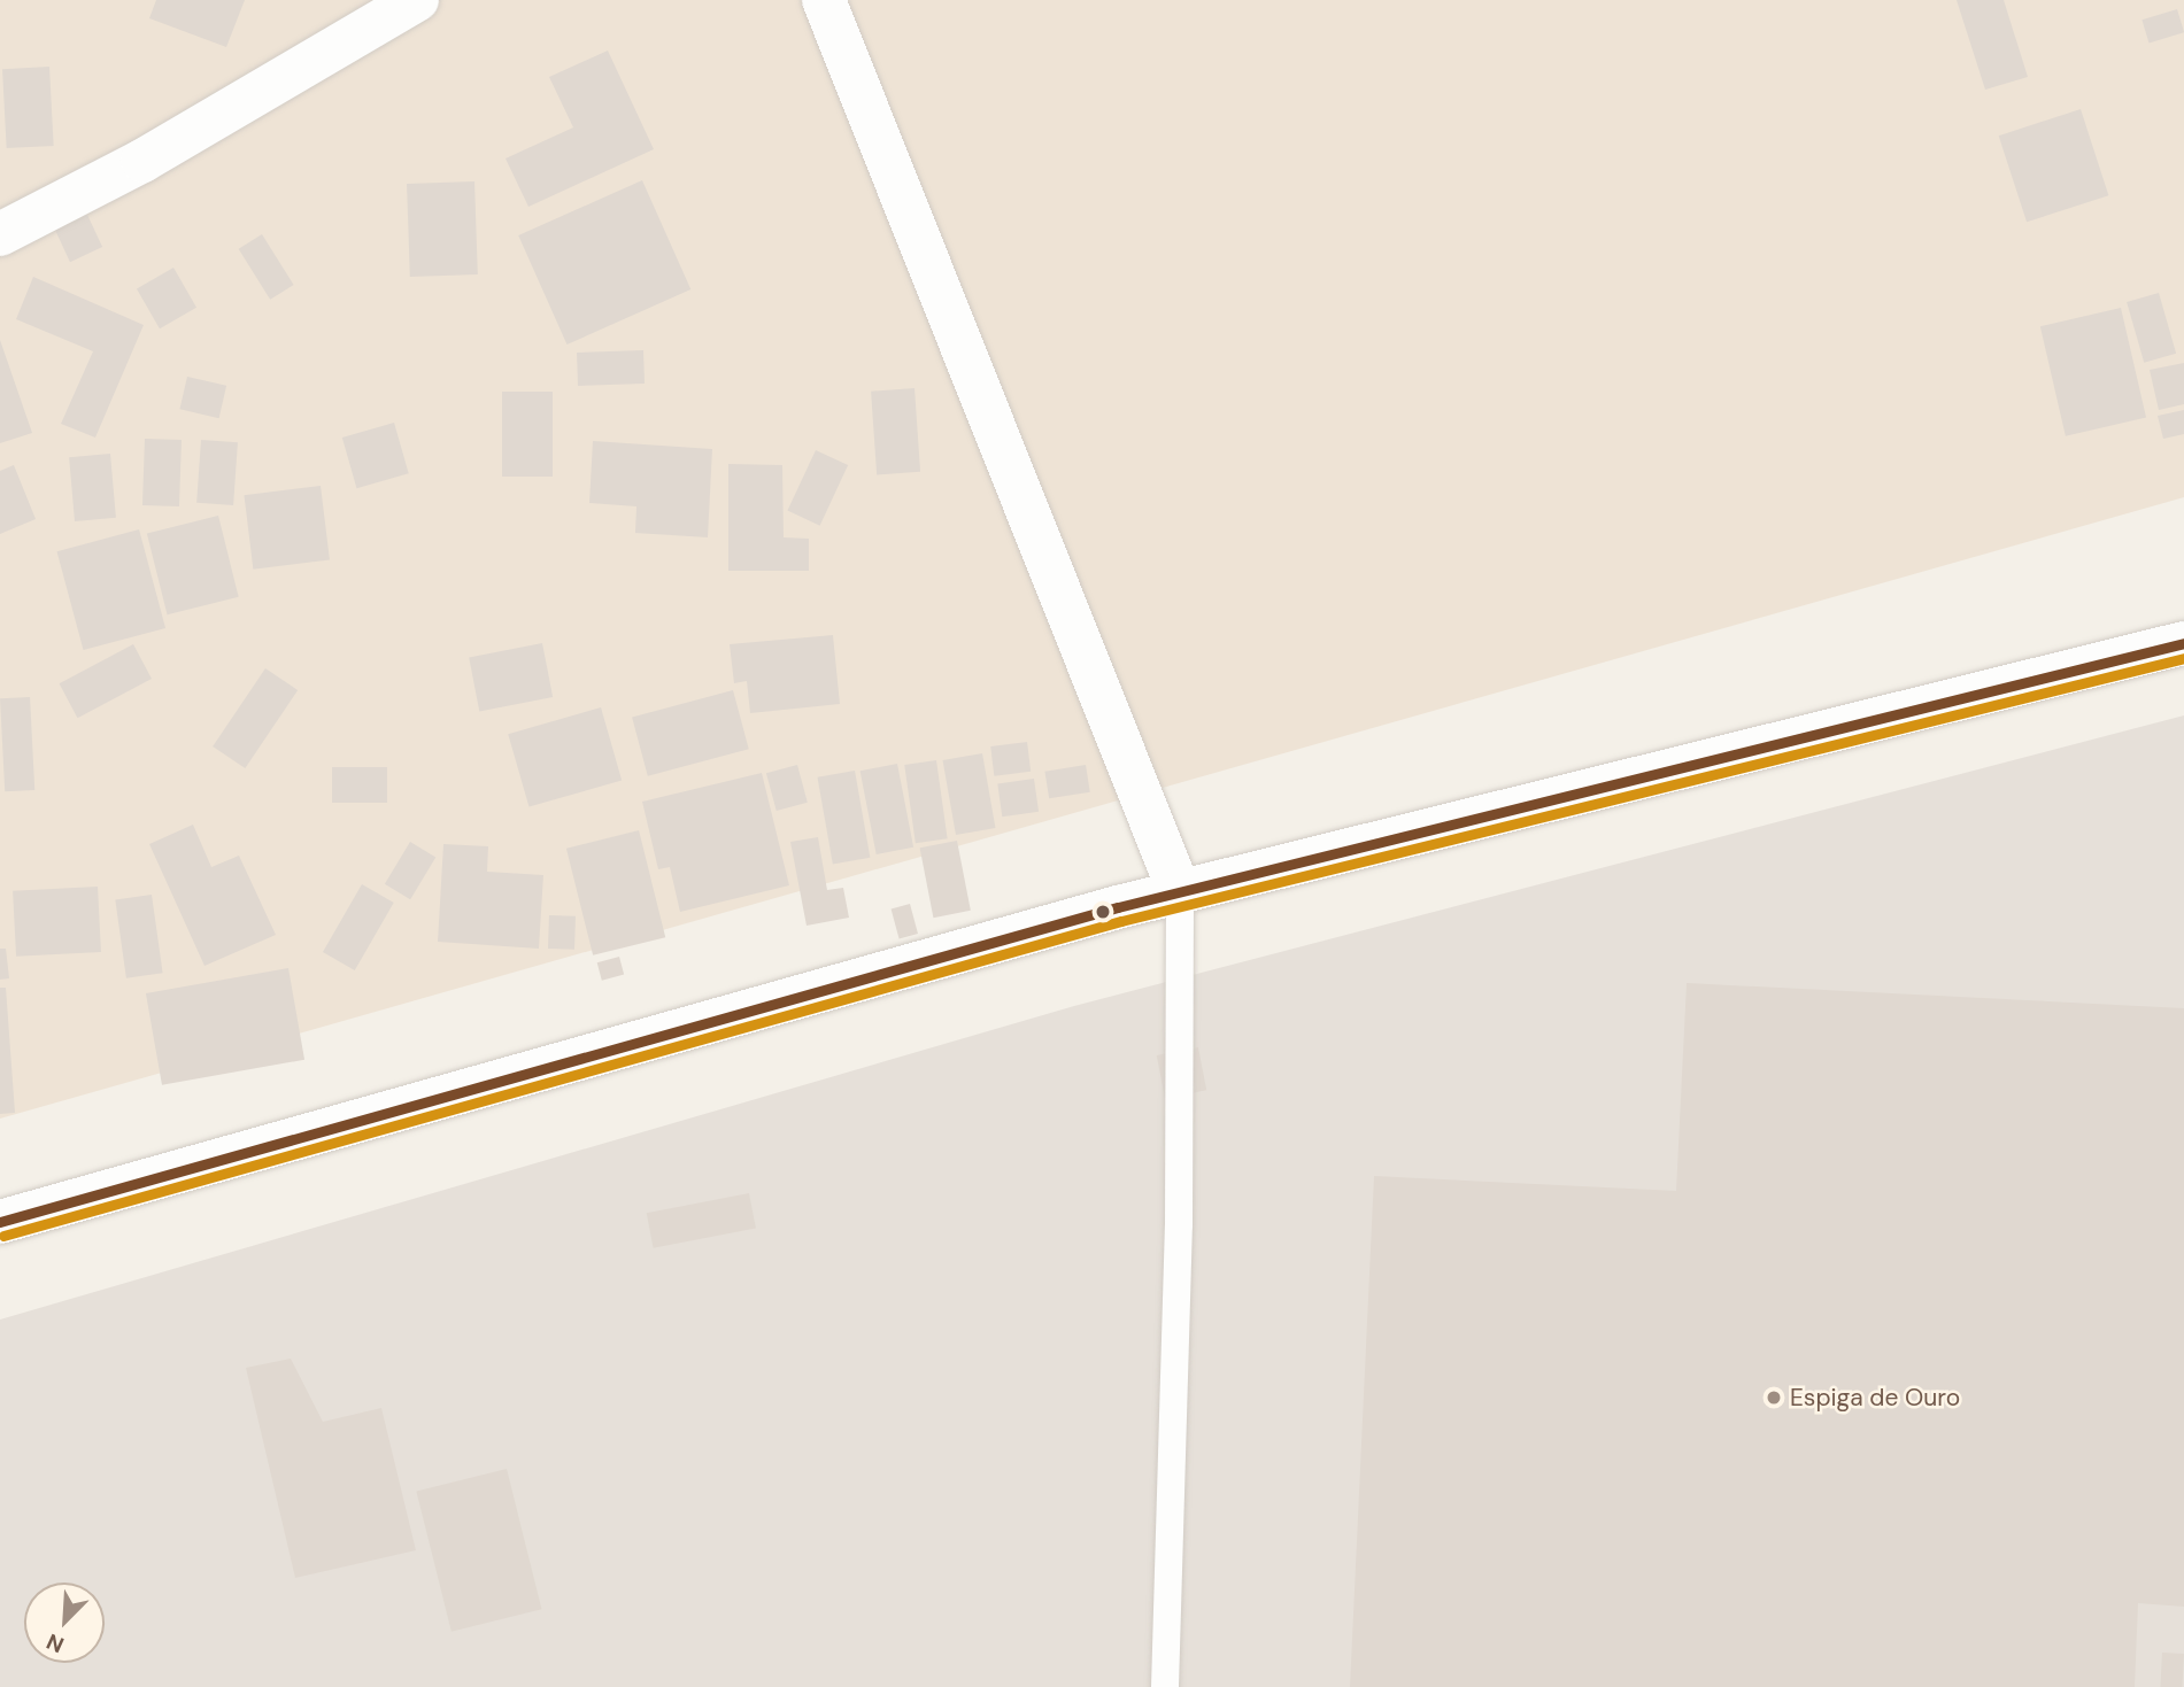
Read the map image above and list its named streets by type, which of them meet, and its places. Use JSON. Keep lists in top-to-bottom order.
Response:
{
  "places": ["Espiga de Ouro"],
  "north": "bottom left"
}
